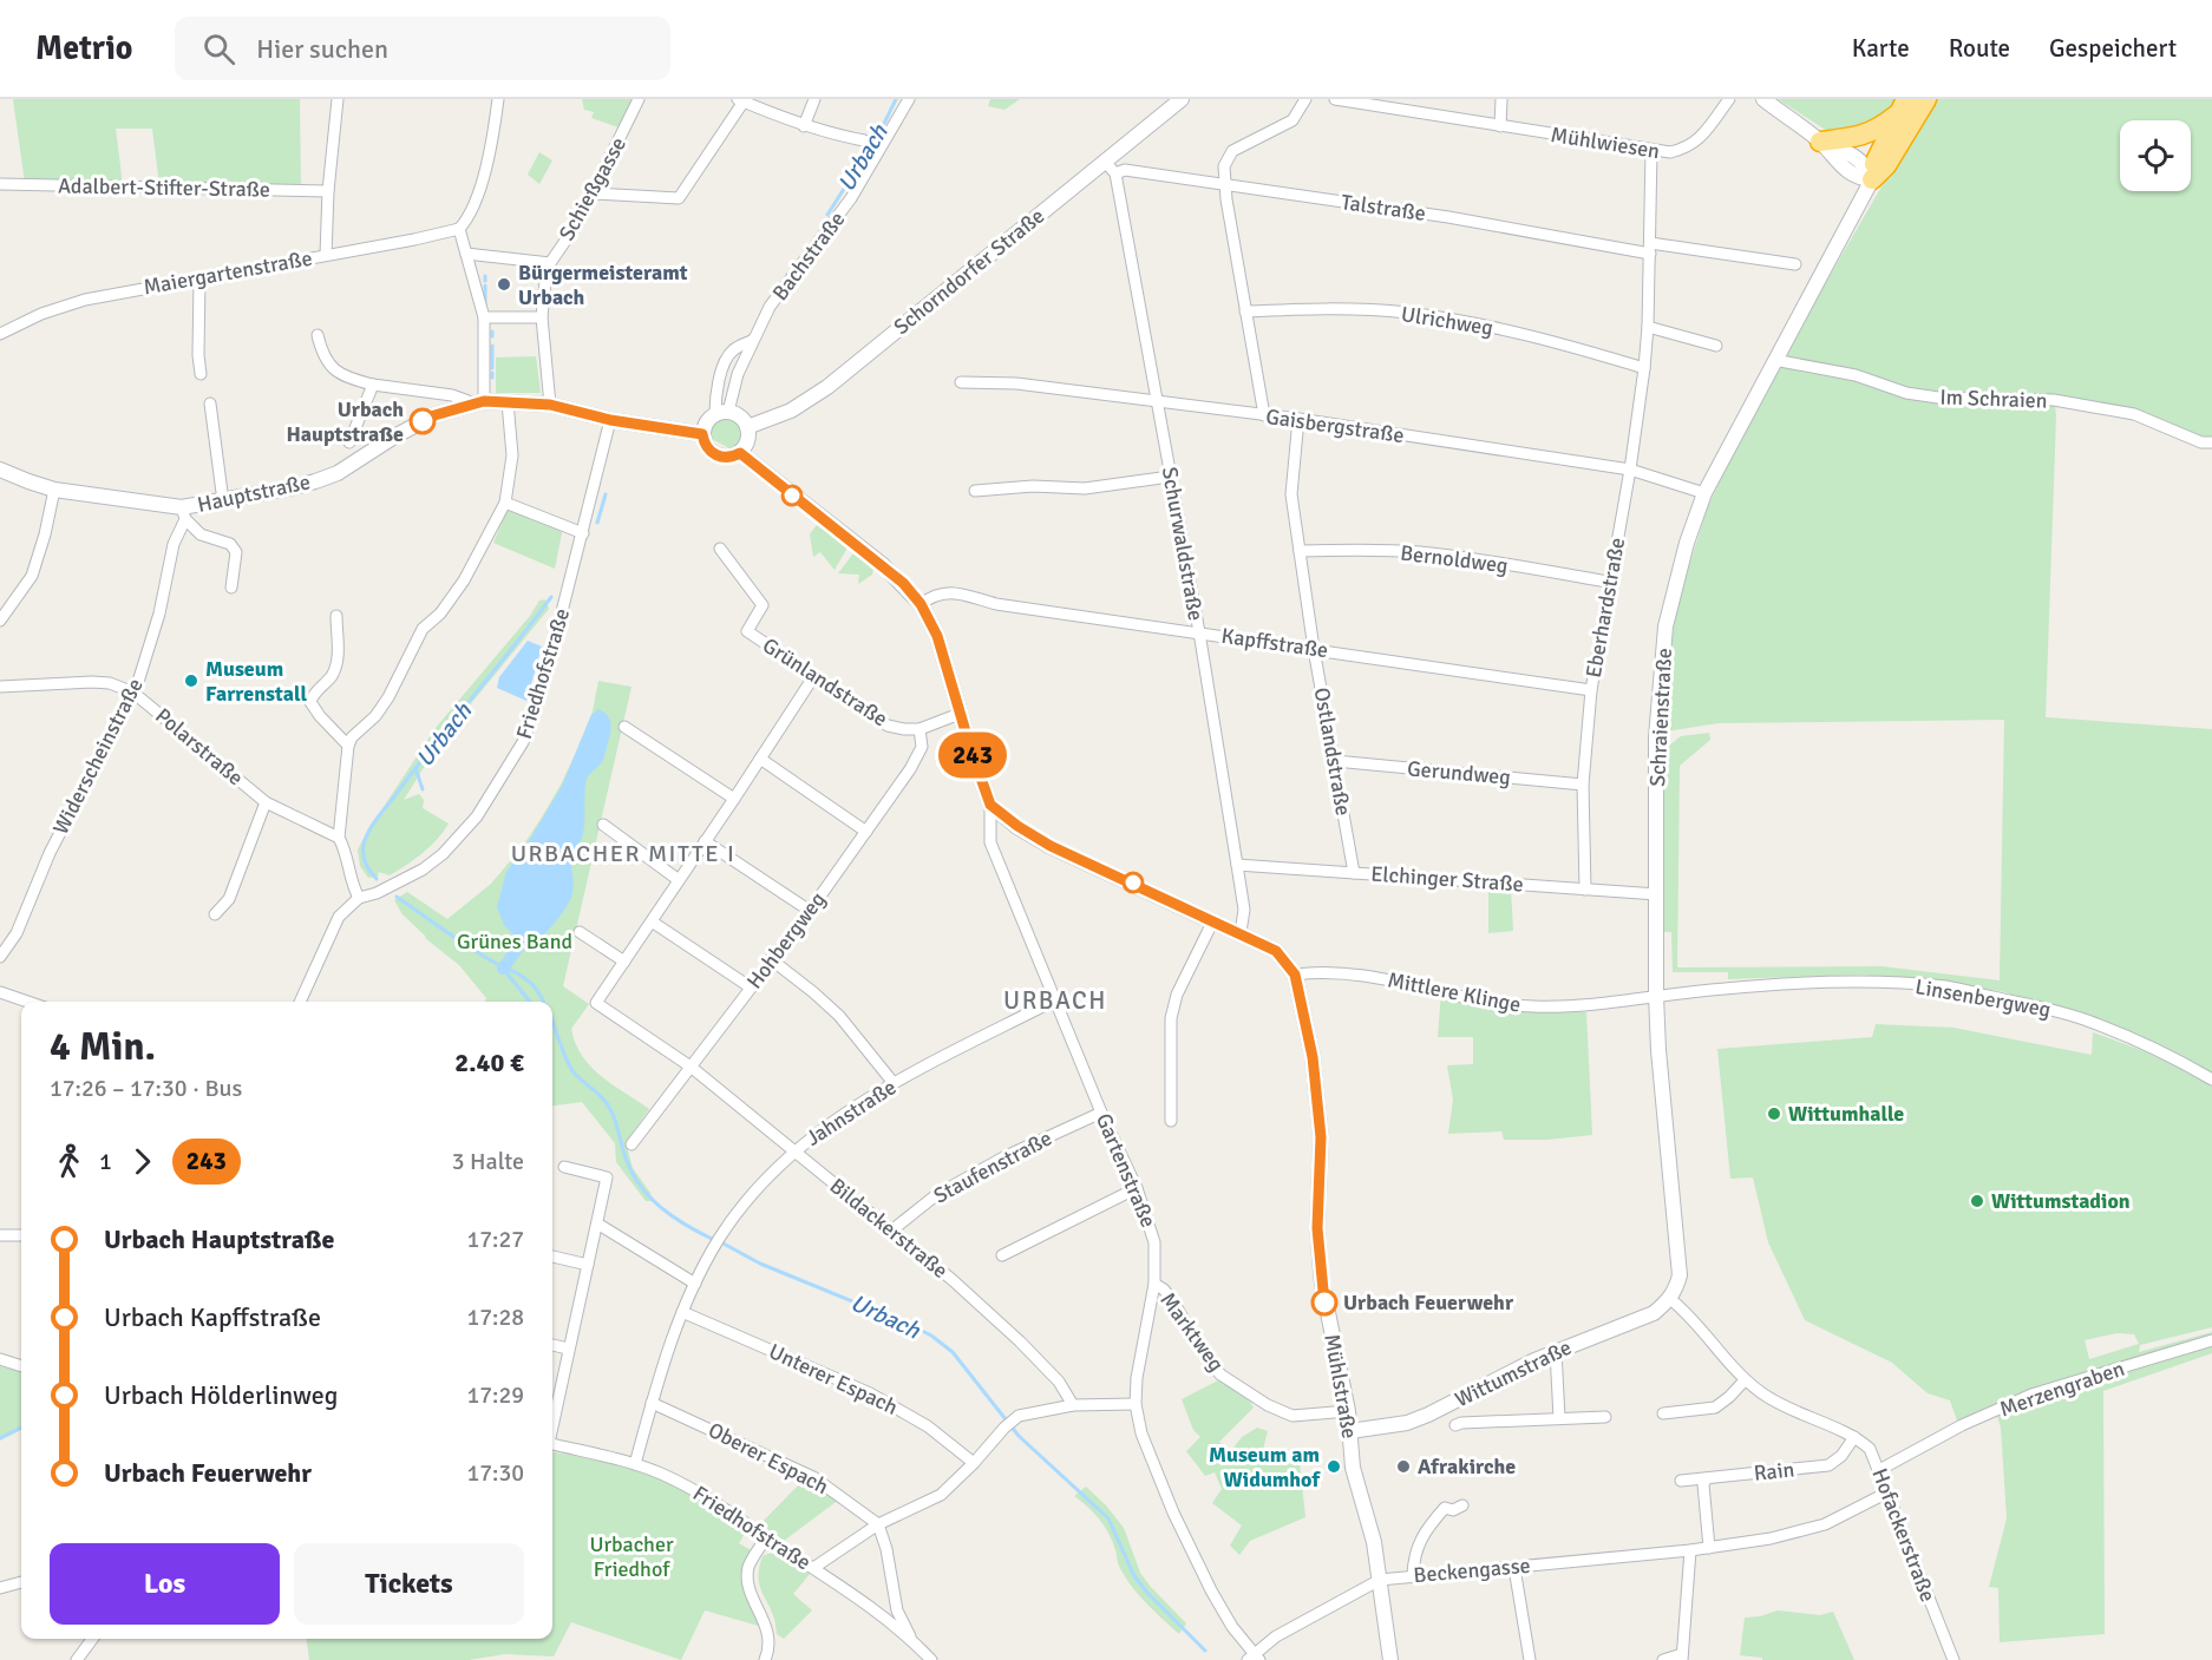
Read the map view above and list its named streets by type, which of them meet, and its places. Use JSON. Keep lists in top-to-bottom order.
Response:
{
  "streets": {
    "street": [
      "Mühlwiesen",
      "Adalbert-Stifter-Straße",
      "Schießgasse",
      "Talstraße",
      "Bachstraße",
      "Schorndorfer Straße",
      "Maiergartenstraße",
      "Ulrichweg",
      "Im Schraien",
      "Gaisbergstraße",
      "Hauptstraße",
      "Schurwaldstraße",
      "Bernoldweg",
      "Eberhardstraße",
      "Kapffstraße",
      "Friedhofstraße",
      "Grünlandstraße",
      "Schraienstraße",
      "Polarstraße",
      "Ostlandstraße",
      "Widerscheinstraße",
      "Gerundweg",
      "Elchinger Straße",
      "Hohbergweg",
      "Mittlere Klinge",
      "Linsenbergweg",
      "Jahnstraße",
      "Staufenstraße",
      "Gartenstraße",
      "Bildackerstraße",
      "Marktweg",
      "Wittumstraße",
      "Unterer Espach",
      "Mühlstraße",
      "Merzengraben",
      "Oberer Espach",
      "Rain",
      "Hofackerstraße",
      "Beckengasse"
    ]
  },
  "crossings": [
    ["Mühlwiesen", "Eberhardstraße"],
    ["Schießgasse", "Hauptstraße"],
    ["Talstraße", "Schurwaldstraße"],
    ["Talstraße", "Eberhardstraße"],
    ["Bachstraße", "Schorndorfer Straße"],
    ["Bachstraße", "Hauptstraße"],
    ["Schorndorfer Straße", "Hauptstraße"],
    ["Schorndorfer Straße", "Schurwaldstraße"],
    ["Ulrichweg", "Eberhardstraße"],
    ["Im Schraien", "Schraienstraße"],
    ["Gaisbergstraße", "Schurwaldstraße"],
    ["Gaisbergstraße", "Eberhardstraße"],
    ["Gaisbergstraße", "Schraienstraße"],
    ["Gaisbergstraße", "Ostlandstraße"],
    ["Hauptstraße", "Friedhofstraße"],
    ["Hauptstraße", "Widerscheinstraße"],
    ["Schurwaldstraße", "Kapffstraße"],
    ["Schurwaldstraße", "Elchinger Straße"],
    ["Schurwaldstraße", "Mühlstraße"],
    ["Bernoldweg", "Eberhardstraße"],
    ["Bernoldweg", "Ostlandstraße"],
    ["Eberhardstraße", "Kapffstraße"],
    ["Eberhardstraße", "Gerundweg"],
    ["Eberhardstraße", "Elchinger Straße"],
    ["Kapffstraße", "Ostlandstraße"],
    ["Friedhofstraße", "Jahnstraße"],
    ["Grünlandstraße", "Hohbergweg"],
    ["Schraienstraße", "Elchinger Straße"],
    ["Schraienstraße", "Mittlere Klinge"],
    ["Schraienstraße", "Linsenbergweg"],
    ["Schraienstraße", "Wittumstraße"],
    ["Schraienstraße", "Hofackerstraße"],
    ["Polarstraße", "Widerscheinstraße"],
    ["Ostlandstraße", "Gerundweg"],
    ["Ostlandstraße", "Elchinger Straße"],
    ["Hohbergweg", "Bildackerstraße"],
    ["Mittlere Klinge", "Linsenbergweg"],
    ["Mittlere Klinge", "Mühlstraße"],
    ["Jahnstraße", "Gartenstraße"],
    ["Jahnstraße", "Bildackerstraße"],
    ["Jahnstraße", "Unterer Espach"],
    ["Jahnstraße", "Oberer Espach"],
    ["Staufenstraße", "Gartenstraße"],
    ["Staufenstraße", "Bildackerstraße"],
    ["Gartenstraße", "Marktweg"],
    ["Gartenstraße", "Mühlstraße"],
    ["Gartenstraße", "Beckengasse"],
    ["Marktweg", "Mühlstraße"],
    ["Wittumstraße", "Mühlstraße"],
    ["Wittumstraße", "Hofackerstraße"],
    ["Mühlstraße", "Beckengasse"],
    ["Merzengraben", "Hofackerstraße"],
    ["Rain", "Hofackerstraße"],
    ["Hofackerstraße", "Beckengasse"]
  ],
  "districts": ["URBACHER MITTE I", "URBACH"],
  "water": ["Urbach"],
  "parks": ["Grünes Band", "Urbacher Friedhof"],
  "places": [
    "Bürgermeisteramt Urbach",
    "Urbach Hauptstraße",
    "Museum Farrenstall",
    "Wittumhalle",
    "Wittumstadion",
    "Urbach Feuerwehr",
    "Museum am Widumhof",
    "Afrakirche"
  ],
  "lines": ["bus line 243"],
  "page": {
    "header": "Metrio",
    "search": "Hier suchen",
    "nav": ["Karte", "Route", "Gespeichert"],
    "on_map": "243",
    "heading": ["4 Min.", "17:26 – 17:30 · Bus", "2.40 €"],
    "legs": ["1", "243", "3 Halte"],
    "list": [
      {
        "name": "Urbach Hauptstraße",
        "value": "17:27"
      },
      {
        "name": "Urbach Kapffstraße",
        "value": "17:28"
      },
      {
        "name": "Urbach Hölderlinweg",
        "value": "17:29"
      },
      {
        "name": "Urbach Feuerwehr",
        "value": "17:30"
      }
    ],
    "buttons": ["Los", "Tickets"]
  }
}
